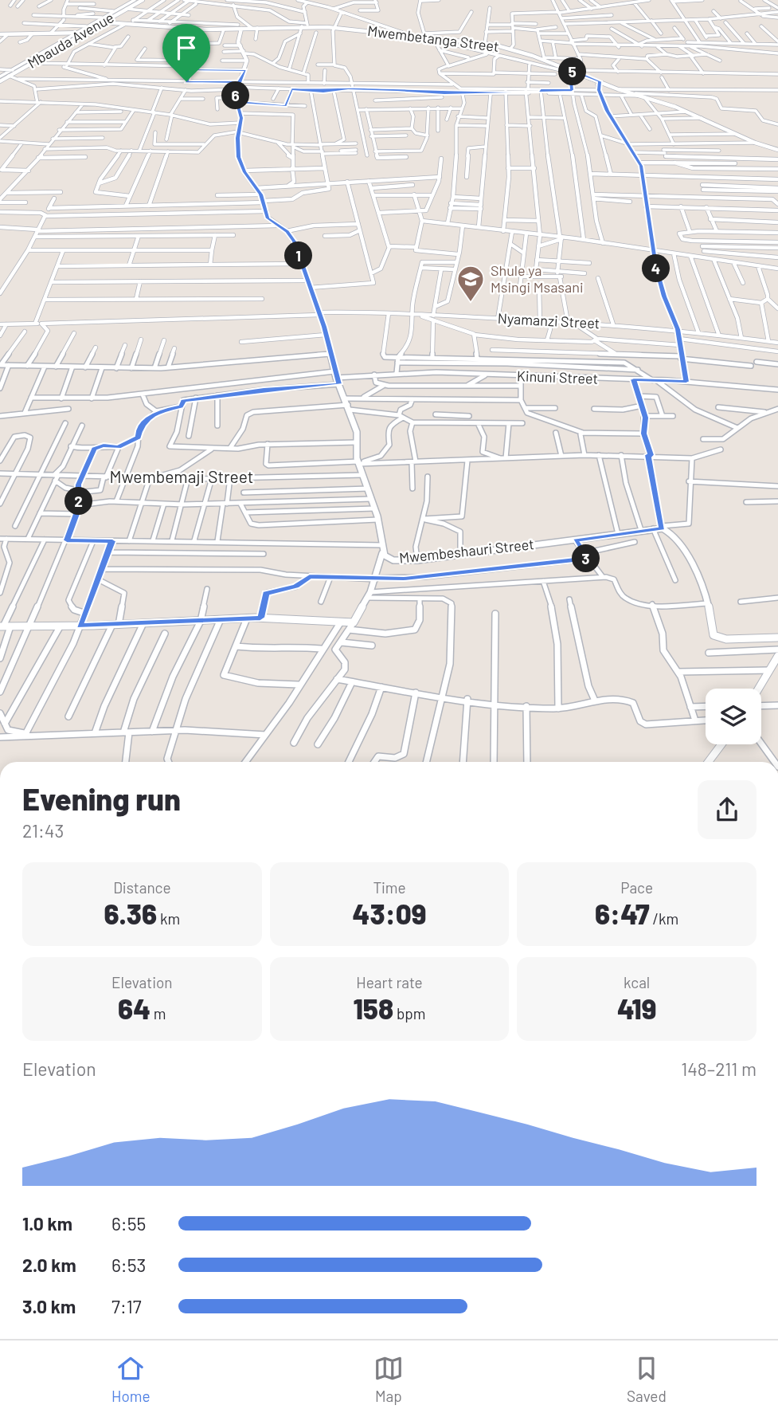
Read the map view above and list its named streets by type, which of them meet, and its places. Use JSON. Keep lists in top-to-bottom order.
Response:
{
  "streets": {
    "street": [
      "Mwembetanga Street",
      "Mbauda Avenue",
      "Nyamanzi Street",
      "Kinuni Street",
      "Mwembemaji Street",
      "Mwembeshauri Street"
    ]
  },
  "crossings": [
    ["Mwembetanga Street", "Mbauda Avenue"],
    ["Nyamanzi Street", "Mwembeshauri Street"],
    ["Kinuni Street", "Mwembeshauri Street"],
    ["Mwembemaji Street", "Mwembeshauri Street"]
  ],
  "places": {
    "school or university": ["Shule ya Msingi Msasani"]
  },
  "page": {
    "pins": [
      "5",
      "6",
      "1",
      "4",
      "2",
      "3"
    ],
    "heading": ["Evening run", "21:43"],
    "stats": [
      ["Distance", "6.36 km"],
      ["Time", "43:09"],
      ["Pace", "6:47 /km"],
      ["Elevation", "64 m"],
      ["Heart rate", "158 bpm"],
      ["kcal", "419"]
    ],
    "chart": ["Elevation", "148–211 m"],
    "list": [
      {
        "name": "1.0 km",
        "note": "6:55"
      },
      {
        "name": "2.0 km",
        "note": "6:53"
      },
      {
        "name": "3.0 km",
        "note": "7:17"
      }
    ],
    "tabs": ["Home", "Map", "Saved"]
  }
}
